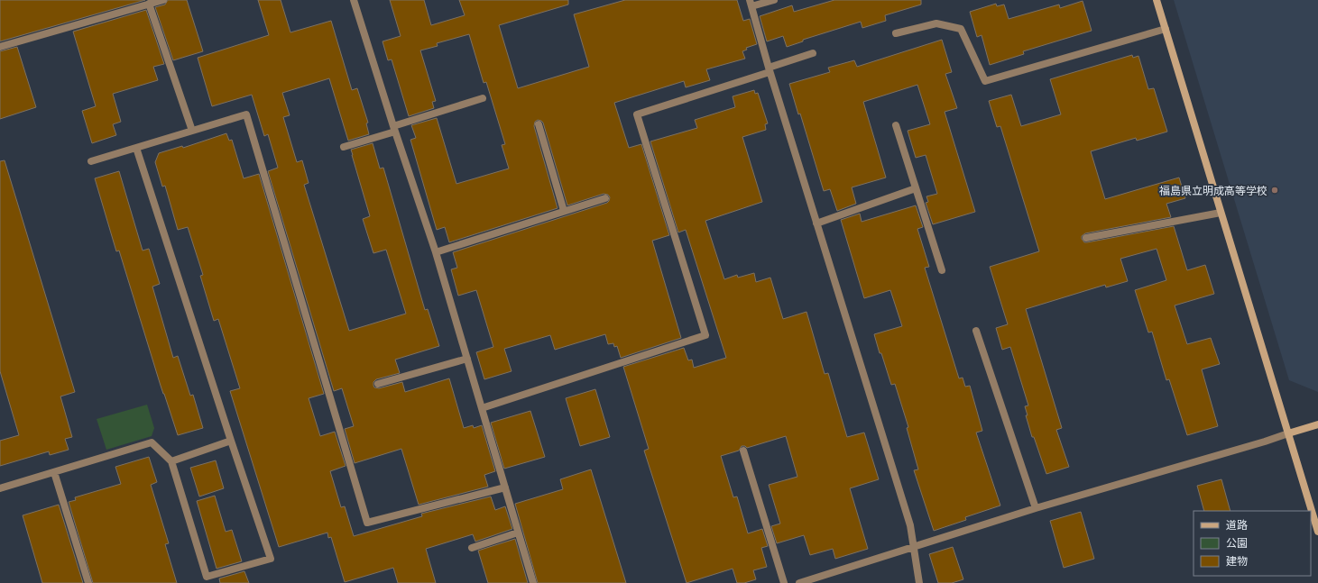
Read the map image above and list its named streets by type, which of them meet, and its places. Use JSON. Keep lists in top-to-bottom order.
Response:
{
  "places": ["福島県立明成高等学校"],
  "legend": ["道路", "公園", "建物"]
}
